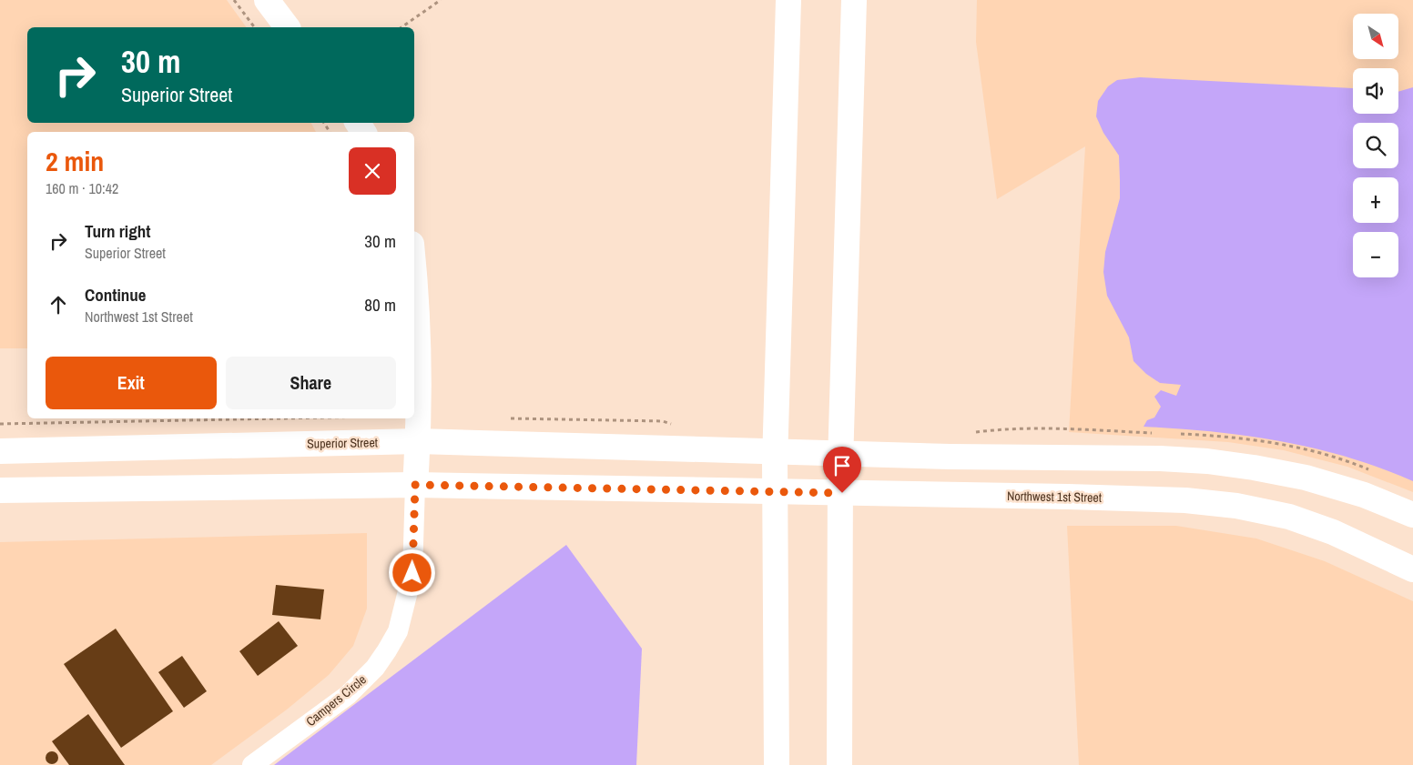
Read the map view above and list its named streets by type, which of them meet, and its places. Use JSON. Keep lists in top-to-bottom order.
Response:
{
  "streets": {
    "main road": ["Superior Street", "Northwest 1st Street"],
    "street": ["Campers Circle"]
  },
  "crossings": [
    ["Northwest 1st Street", "Campers Circle"]
  ],
  "north": "bottom right",
  "page": {
    "map_buttons": ["+", "−"],
    "turn": ["30 m", "Superior Street"],
    "heading": ["2 min", "160 m · 10:42"],
    "list": [
      {
        "name": "Turn right",
        "note": "Superior Street",
        "value": "30 m"
      },
      {
        "name": "Continue",
        "note": "Northwest 1st Street",
        "value": "80 m"
      }
    ],
    "buttons": ["Exit", "Share"]
  }
}
